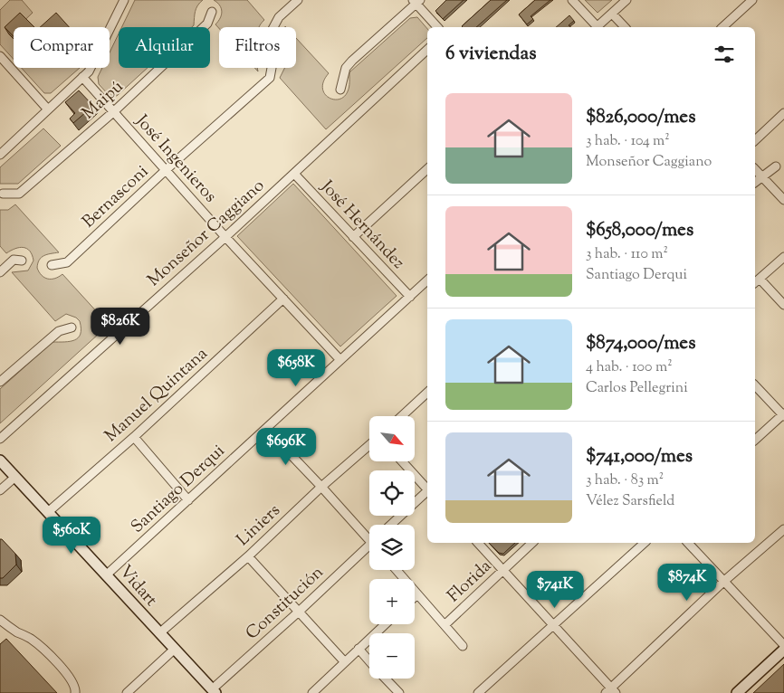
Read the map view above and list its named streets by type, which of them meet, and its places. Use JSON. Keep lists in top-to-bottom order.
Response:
{
  "streets": {
    "street": [
      "Maipú",
      "José Ingenieros",
      "Bernasconi",
      "José Hernández",
      "Monseñor Caggiano",
      "Manuel Quintana",
      "Santiago Derqui",
      "Liniers",
      "Florida",
      "Vidart",
      "Constitución"
    ]
  },
  "crossings": [
    ["Maipú", "José Ingenieros"],
    ["José Ingenieros", "Bernasconi"],
    ["José Ingenieros", "Monseñor Caggiano"],
    ["José Ingenieros", "Manuel Quintana"],
    ["José Ingenieros", "Santiago Derqui"],
    ["José Hernández", "Monseñor Caggiano"],
    ["José Hernández", "Santiago Derqui"],
    ["Manuel Quintana", "Vidart"],
    ["Santiago Derqui", "Vidart"],
    ["Liniers", "Vidart"],
    ["Vidart", "Constitución"]
  ],
  "north": "bottom right",
  "page": {
    "chip": ["Comprar", "Alquilar", "Filtros"],
    "heading": "6 viviendas",
    "list": [
      {
        "name": "$826,000/mes",
        "note": "3 hab. · 104 m² · Monseñor Caggiano"
      },
      {
        "name": "$658,000/mes",
        "note": "3 hab. · 110 m² · Santiago Derqui"
      },
      {
        "name": "$874,000/mes",
        "note": "4 hab. · 100 m² · Carlos Pellegrini"
      },
      {
        "name": "$741,000/mes",
        "note": "3 hab. · 83 m² · Vélez Sarsfield"
      }
    ],
    "price": [
      "$826K",
      "$658K",
      "$696K",
      "$560K",
      "$874K",
      "$741K"
    ],
    "map_buttons": ["+", "−"]
  }
}
